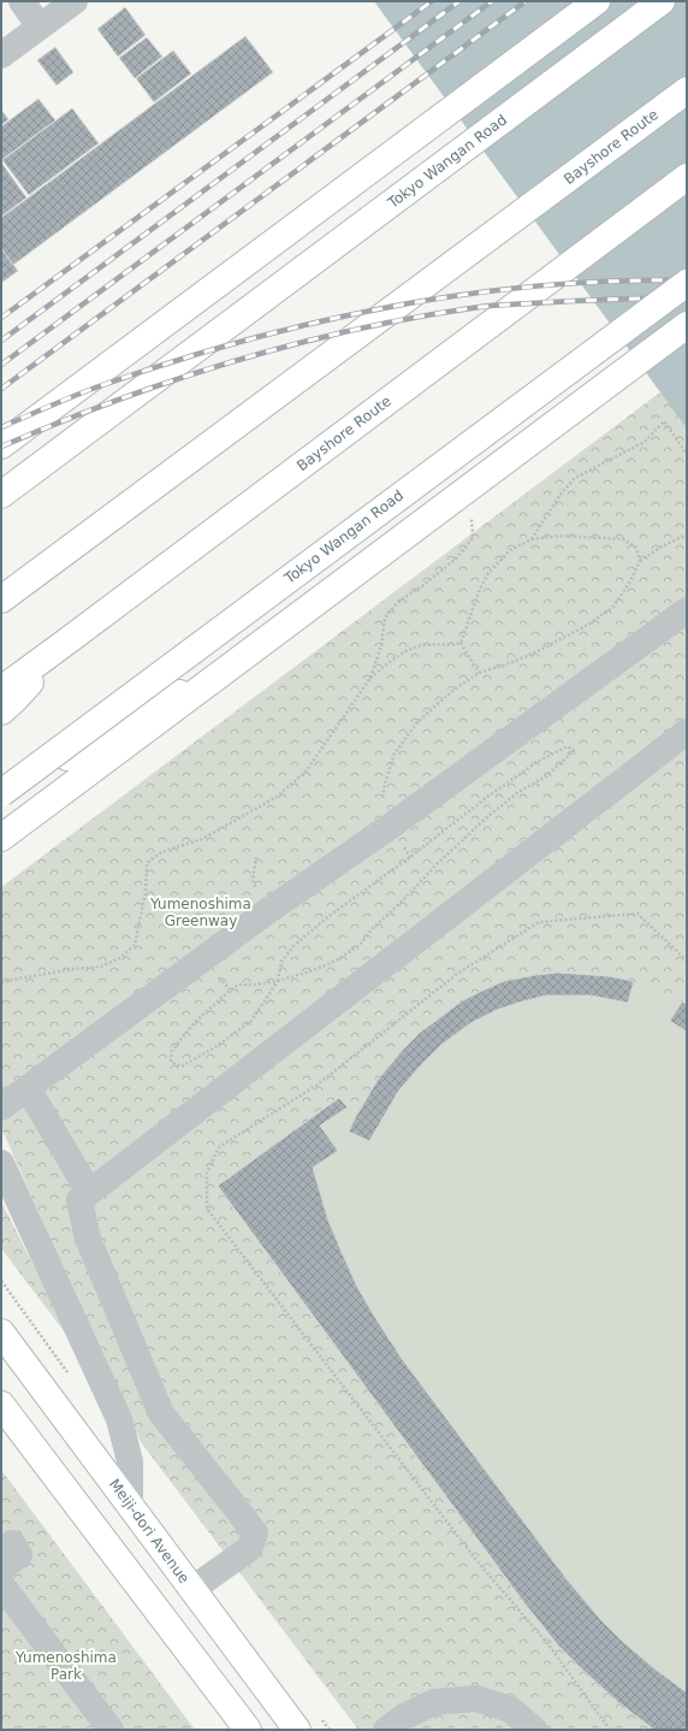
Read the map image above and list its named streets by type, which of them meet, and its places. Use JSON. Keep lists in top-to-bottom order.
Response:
{
  "streets": {
    "main road": ["Bayshore Route", "Tokyo Wangan Road", "Meiji-dori Avenue"]
  },
  "parks": ["Yumenoshima Greenway", "Yumenoshima Park"]
}
